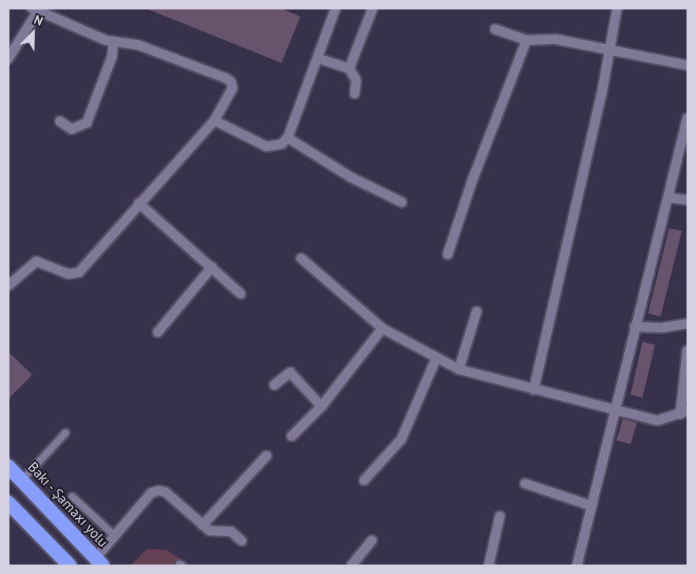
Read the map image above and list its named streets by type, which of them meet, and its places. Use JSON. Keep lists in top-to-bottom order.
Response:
{
  "streets": {
    "highway": ["Bakı - Şamaxı yolu"]
  },
  "north": "top right"
}
